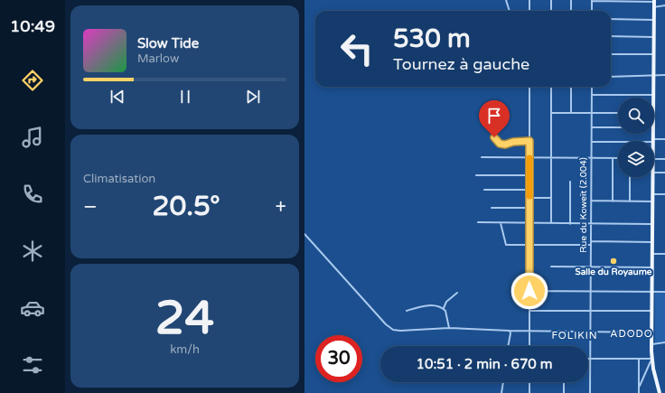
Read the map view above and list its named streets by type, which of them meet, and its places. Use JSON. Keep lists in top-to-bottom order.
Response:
{
  "streets": {
    "street": ["Rue du Koweït (2.004)"]
  },
  "districts": ["ADODO", "FOLIKIN"],
  "places": ["Salle du Royaume"],
  "page": {
    "tabs": "10:49",
    "turn": ["530 m", "Tournez à gauche"],
    "song": ["Slow Tide", "Marlow"],
    "tile": [
      "Climatisation",
      ["24", "km/h"]
    ],
    "heat": ["−", "20.5°", "+"],
    "limit": "30",
    "trip": "10:51 · 2 min · 670 m"
  }
}
